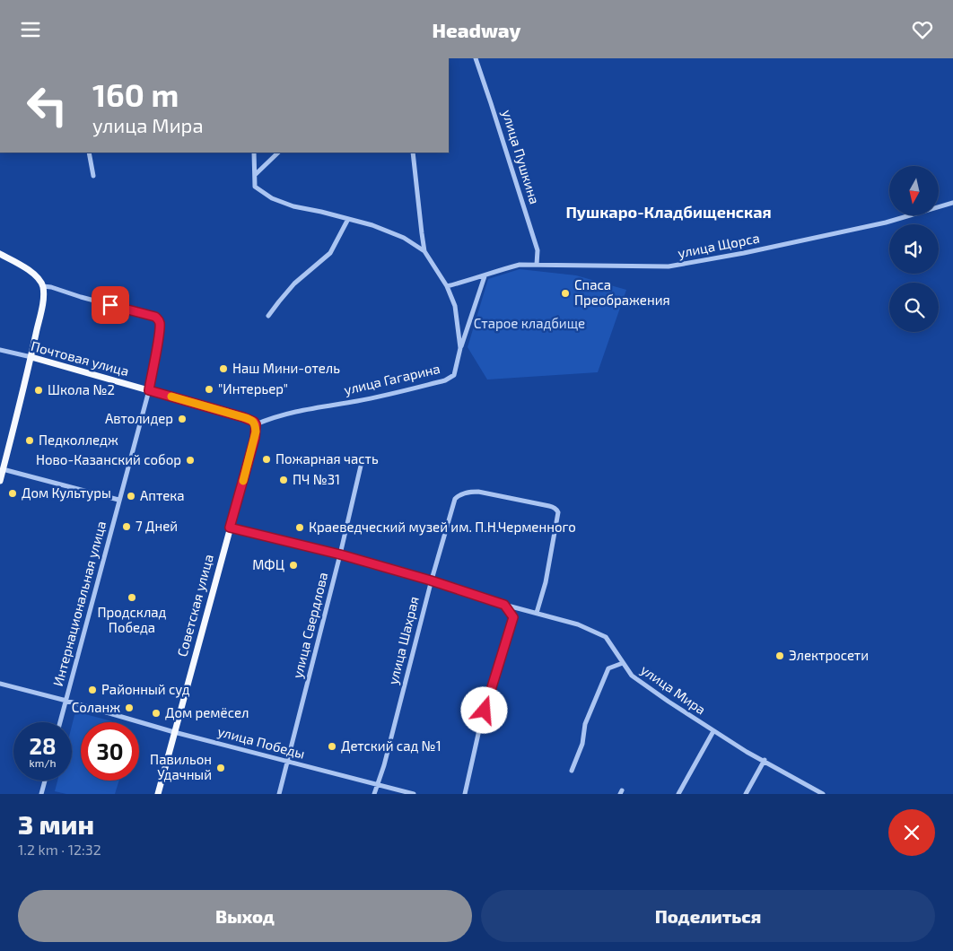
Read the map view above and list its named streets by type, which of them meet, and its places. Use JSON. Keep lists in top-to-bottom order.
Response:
{
  "streets": {
    "main road": ["Почтовая улица", "Советская улица"],
    "street": [
      "улица Пушкина",
      "улица Щорса",
      "улица Гагарина",
      "Интернациональная улица",
      "улица Свердлова",
      "улица Шахрая",
      "улица Мира",
      "улица Победы"
    ]
  },
  "crossings": [
    ["улица Пушкина", "улица Щорса"],
    ["улица Щорса", "улица Гагарина"],
    ["Почтовая улица", "улица Гагарина"],
    ["Почтовая улица", "Интернациональная улица"],
    ["Почтовая улица", "Советская улица"],
    ["улица Гагарина", "Советская улица"],
    ["Интернациональная улица", "улица Победы"],
    ["Советская улица", "улица Мира"],
    ["Советская улица", "улица Победы"],
    ["улица Свердлова", "улица Мира"],
    ["улица Свердлова", "улица Победы"],
    ["улица Шахрая", "улица Мира"],
    ["улица Шахрая", "улица Победы"]
  ],
  "districts": ["Пушкаро-Кладбищенская"],
  "parks": ["Старое кладбище"],
  "places": [
    "Спаса Преображения",
    "Наш Мини-отель",
    "\"Интерьер\"",
    "Школа №2",
    "Автолидер",
    "Педколледж",
    "Пожарная часть",
    "Ново-Казанский собор",
    "ПЧ №31",
    "Дом Культуры",
    "Аптека",
    "7 Дней",
    "Краеведческий музей им. П.Н.Черменного",
    "МФЦ",
    "Продсклад Победа",
    "Электросети",
    "Районный суд",
    "Соланж",
    "Дом ремёсел",
    "Детский сад №1",
    "Павильон Удачный"
  ],
  "north": "bottom",
  "page": {
    "header": "Headway",
    "turn": ["160 m", "улица Мира"],
    "speed": "28 km/h",
    "limit": "30",
    "heading": ["3 мин", "1.2 km · 12:32"],
    "buttons": ["Выход", "Поделиться"]
  }
}
